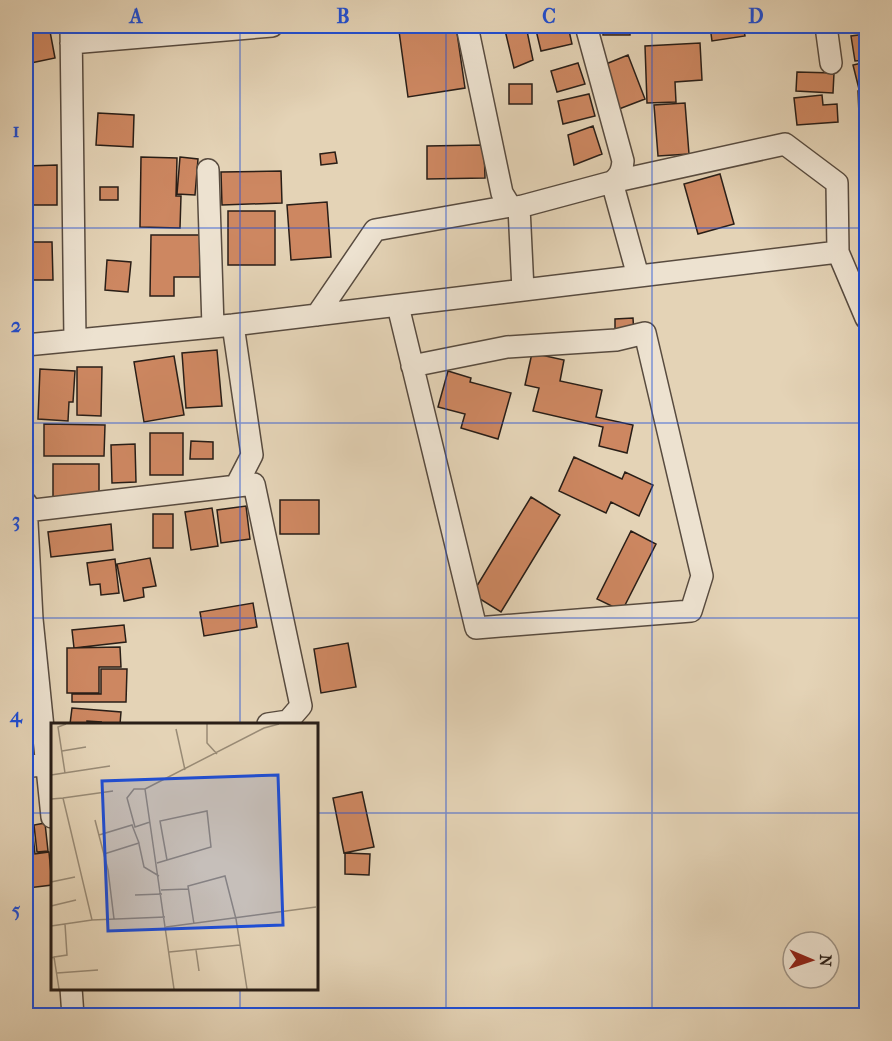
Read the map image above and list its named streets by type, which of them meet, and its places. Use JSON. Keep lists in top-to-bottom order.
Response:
{
  "north": "right",
  "grid": {
    "columns": [
      "A",
      "B",
      "C",
      "D"
    ],
    "rows": [
      "1",
      "2",
      "3",
      "4",
      "5"
    ]
  }
}
